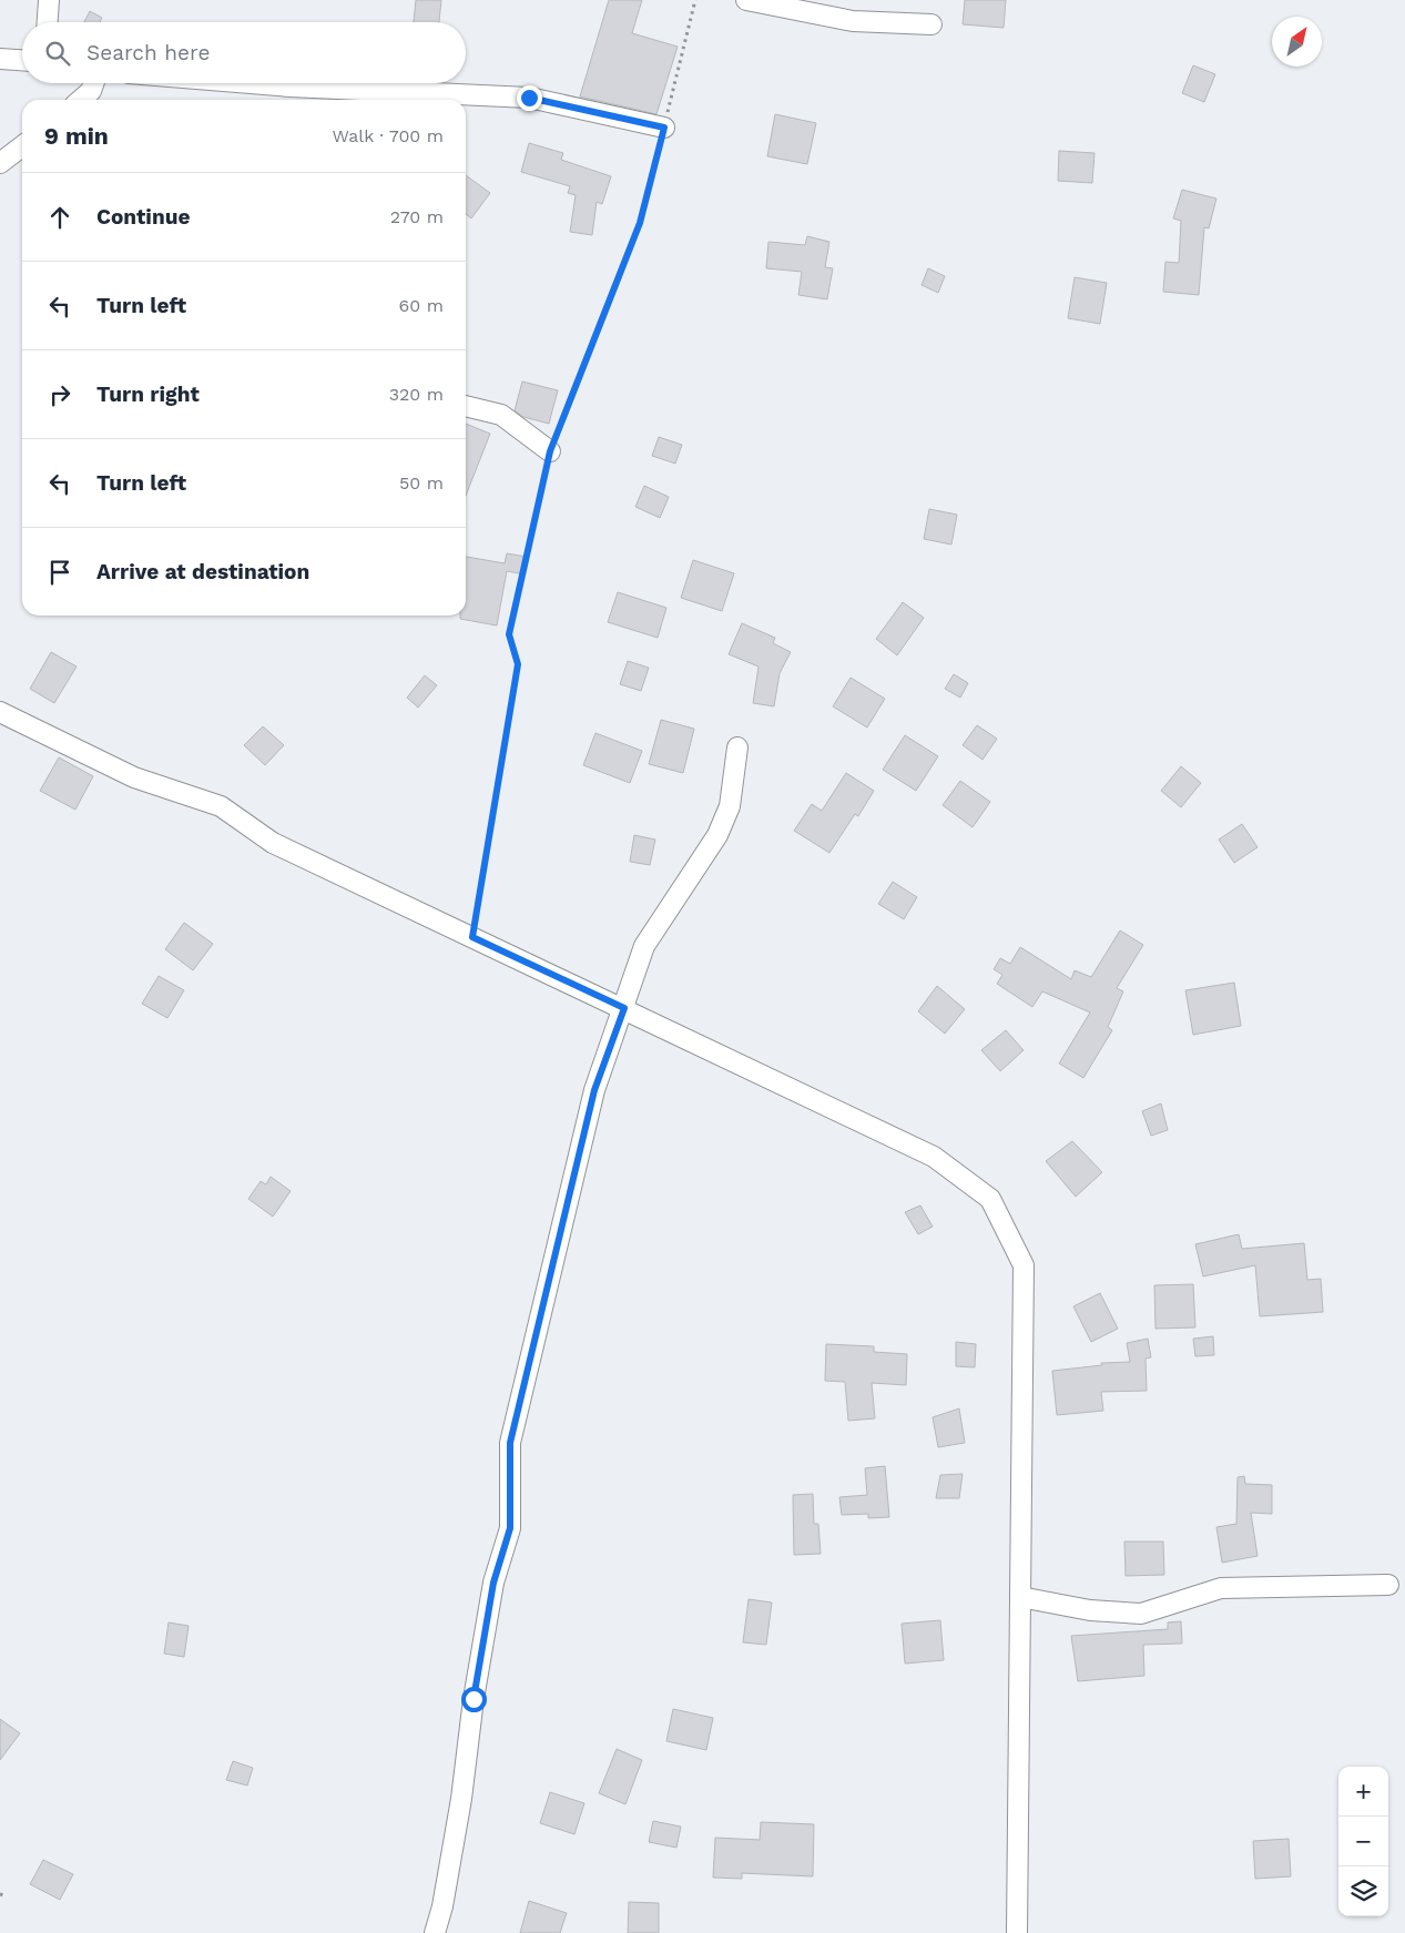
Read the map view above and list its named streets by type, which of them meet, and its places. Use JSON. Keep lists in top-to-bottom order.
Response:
{
  "north": "top right",
  "page": {
    "search": "Search here",
    "heading": ["9 min", "Walk · 700 m"],
    "list": [
      ["Continue", "270 m"],
      ["Turn left", "60 m"],
      ["Turn right", "320 m"],
      ["Turn left", "50 m"],
      "Arrive at destination"
    ],
    "map_buttons": ["+", "−"]
  }
}
